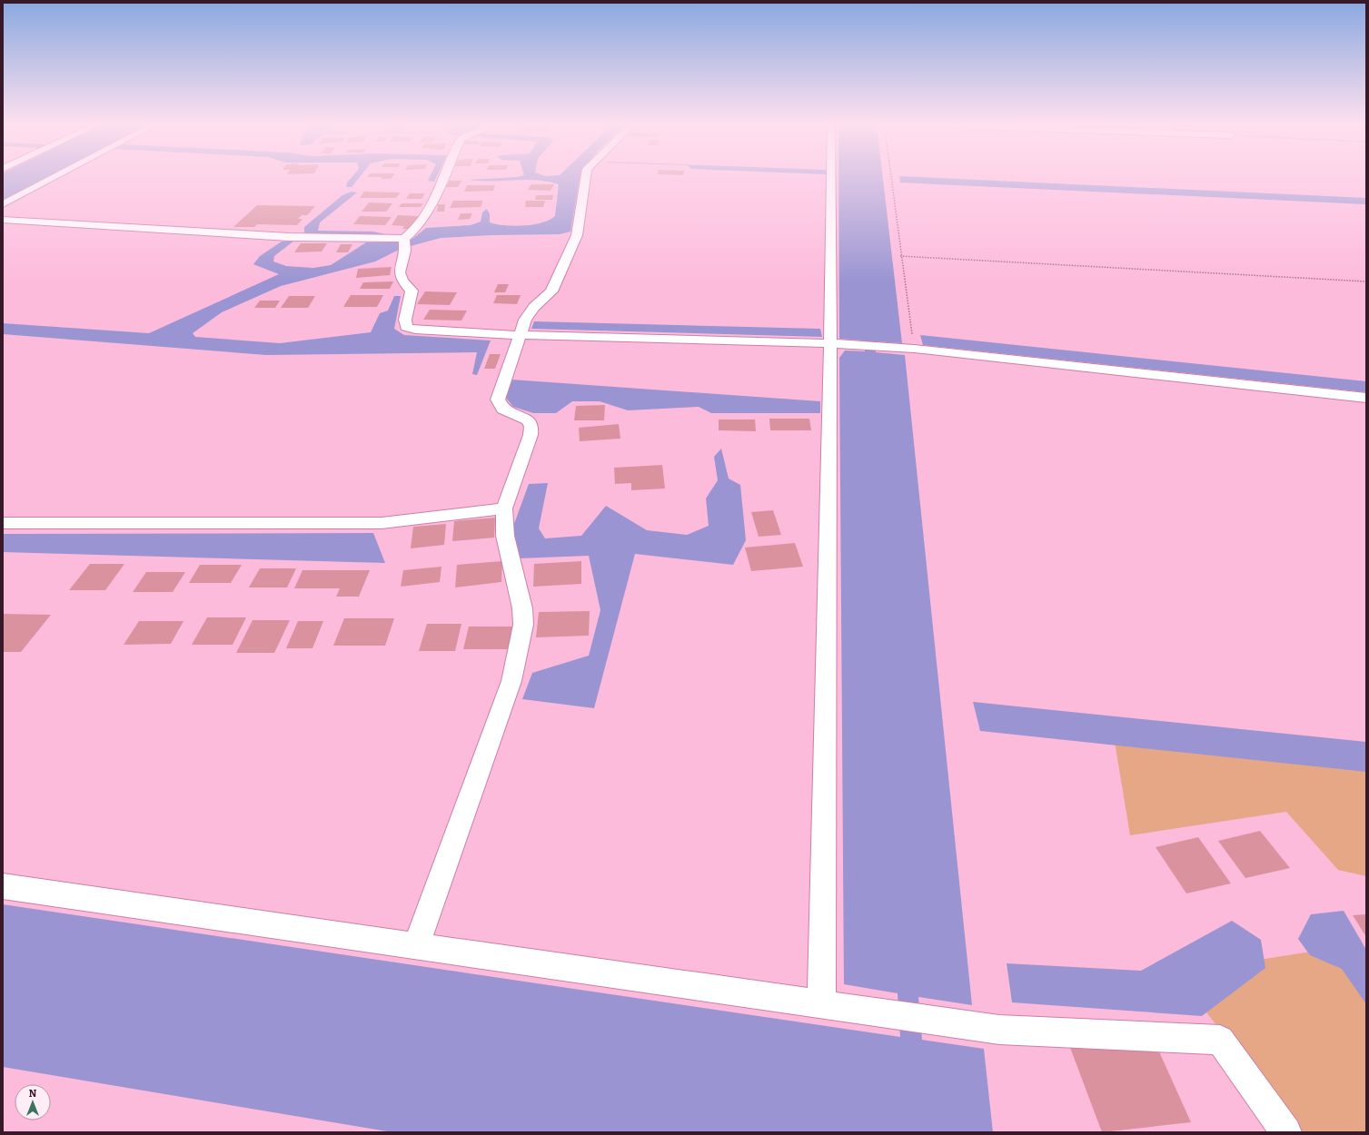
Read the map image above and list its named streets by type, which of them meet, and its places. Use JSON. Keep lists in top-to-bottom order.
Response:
{
  "north": "top"
}
